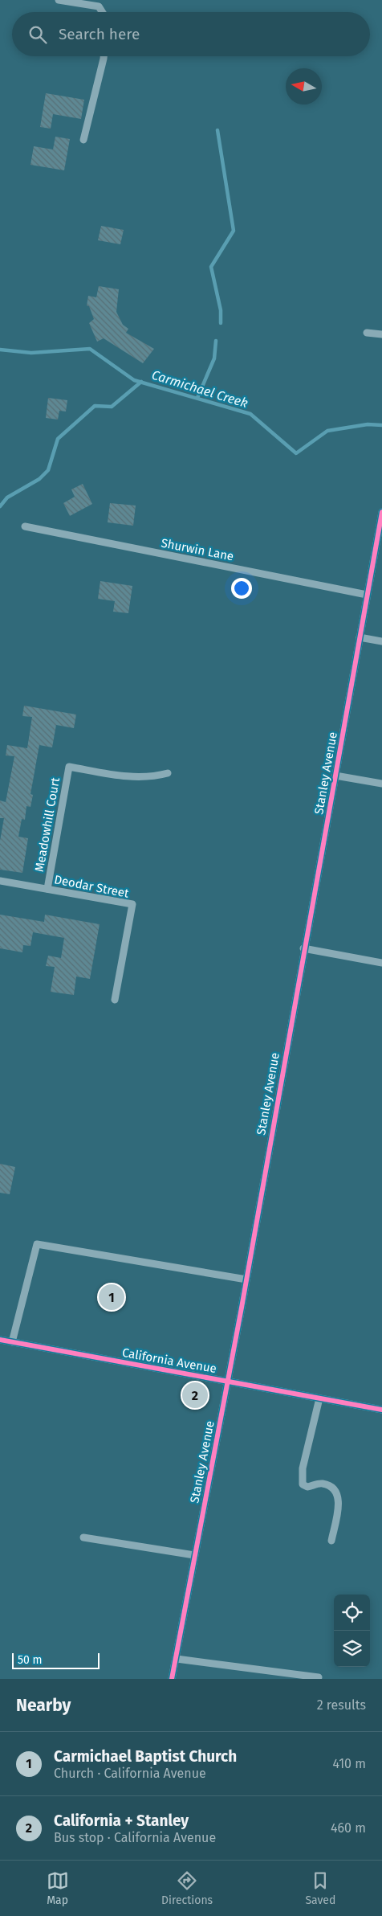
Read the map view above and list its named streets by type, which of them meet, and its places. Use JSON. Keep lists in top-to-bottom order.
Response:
{
  "streets": {
    "street": [
      "Shurwin Lane",
      "Stanley Avenue",
      "Meadowhill Court",
      "Deodar Street",
      "California Avenue"
    ]
  },
  "crossings": [
    ["Shurwin Lane", "Stanley Avenue"],
    ["Stanley Avenue", "California Avenue"],
    ["Meadowhill Court", "Deodar Street"]
  ],
  "water": ["Carmichael Creek"],
  "scale_bar": "50 m",
  "north": "left",
  "page": {
    "search": "Search here",
    "pins": ["1", "2"],
    "scale": "50 m",
    "heading": ["Nearby", "2 results"],
    "list": [
      {
        "mark": "1",
        "name": "Carmichael Baptist Church",
        "note": "Church · California Avenue",
        "value": "410 m"
      },
      {
        "mark": "2",
        "name": "California + Stanley",
        "note": "Bus stop · California Avenue",
        "value": "460 m"
      }
    ],
    "nav": ["Map", "Directions", "Saved"]
  }
}
